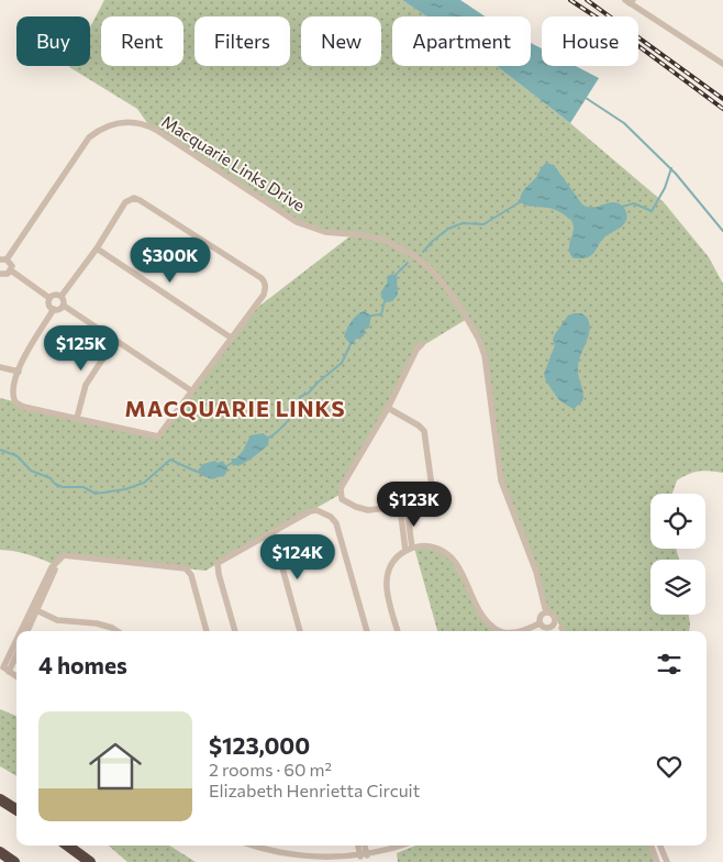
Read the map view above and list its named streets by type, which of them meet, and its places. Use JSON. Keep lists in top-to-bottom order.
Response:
{
  "streets": {
    "street": ["Macquarie Links Drive"]
  },
  "districts": ["MACQUARIE LINKS"],
  "page": {
    "chip": [
      "Buy",
      "Rent",
      "Filters",
      "New",
      "Apartment",
      "House"
    ],
    "price": [
      "$300K",
      "$125K",
      "$123K",
      "$124K"
    ],
    "heading": "4 homes",
    "list": [
      {
        "name": "$123,000",
        "note": "2 rooms · 60 m² · Elizabeth Henrietta Circuit"
      }
    ]
  }
}
